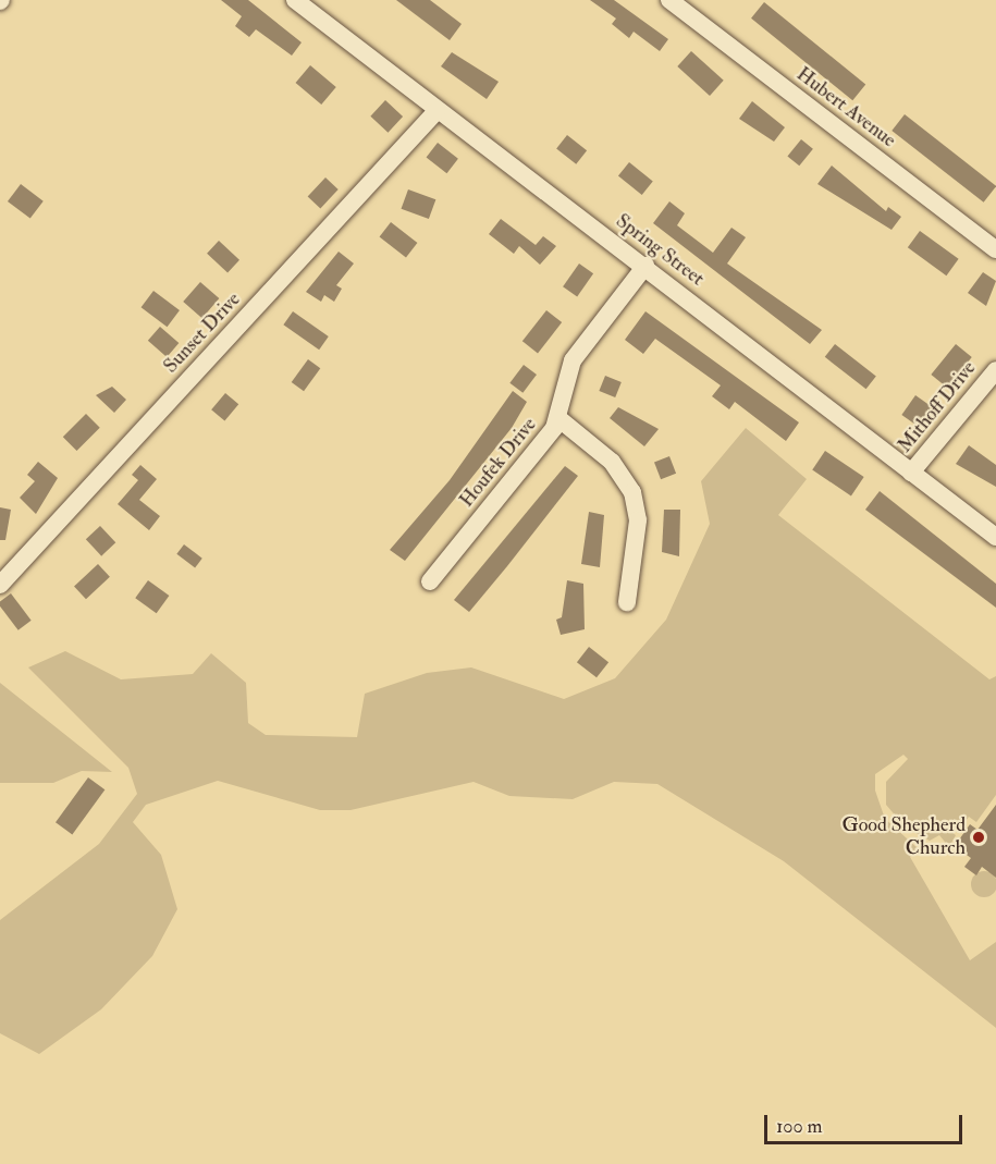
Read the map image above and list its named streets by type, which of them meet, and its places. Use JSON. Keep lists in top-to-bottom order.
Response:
{
  "streets": {
    "street": [
      "Hubert Avenue",
      "Spring Street",
      "Sunset Drive",
      "Mithoff Drive",
      "Houfek Drive"
    ]
  },
  "crossings": [
    ["Spring Street", "Sunset Drive"],
    ["Spring Street", "Mithoff Drive"],
    ["Spring Street", "Houfek Drive"]
  ],
  "places": ["Good Shepherd Church"],
  "scale_bar": "100 m"
}
